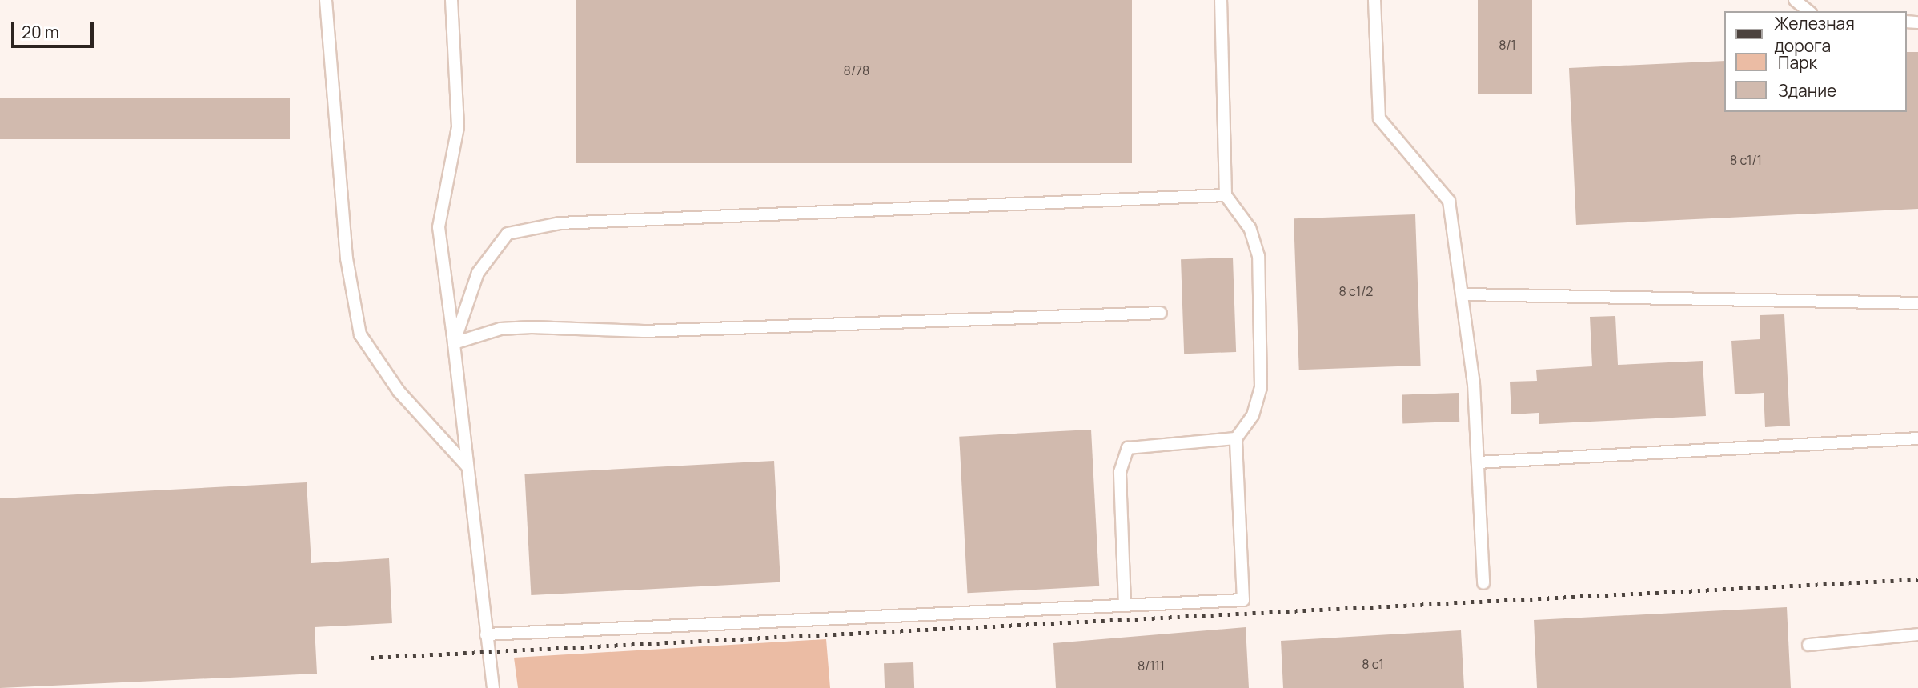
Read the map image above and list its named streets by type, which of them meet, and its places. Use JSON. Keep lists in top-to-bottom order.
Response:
{
  "house_numbers": [
    "8/1",
    "8/78",
    "8 с1/1",
    "8 с1/2",
    "8 с1",
    "8/111"
  ],
  "legend": ["Железная дорога", "Парк", "Здание"],
  "scale_bar": "20 m"
}
